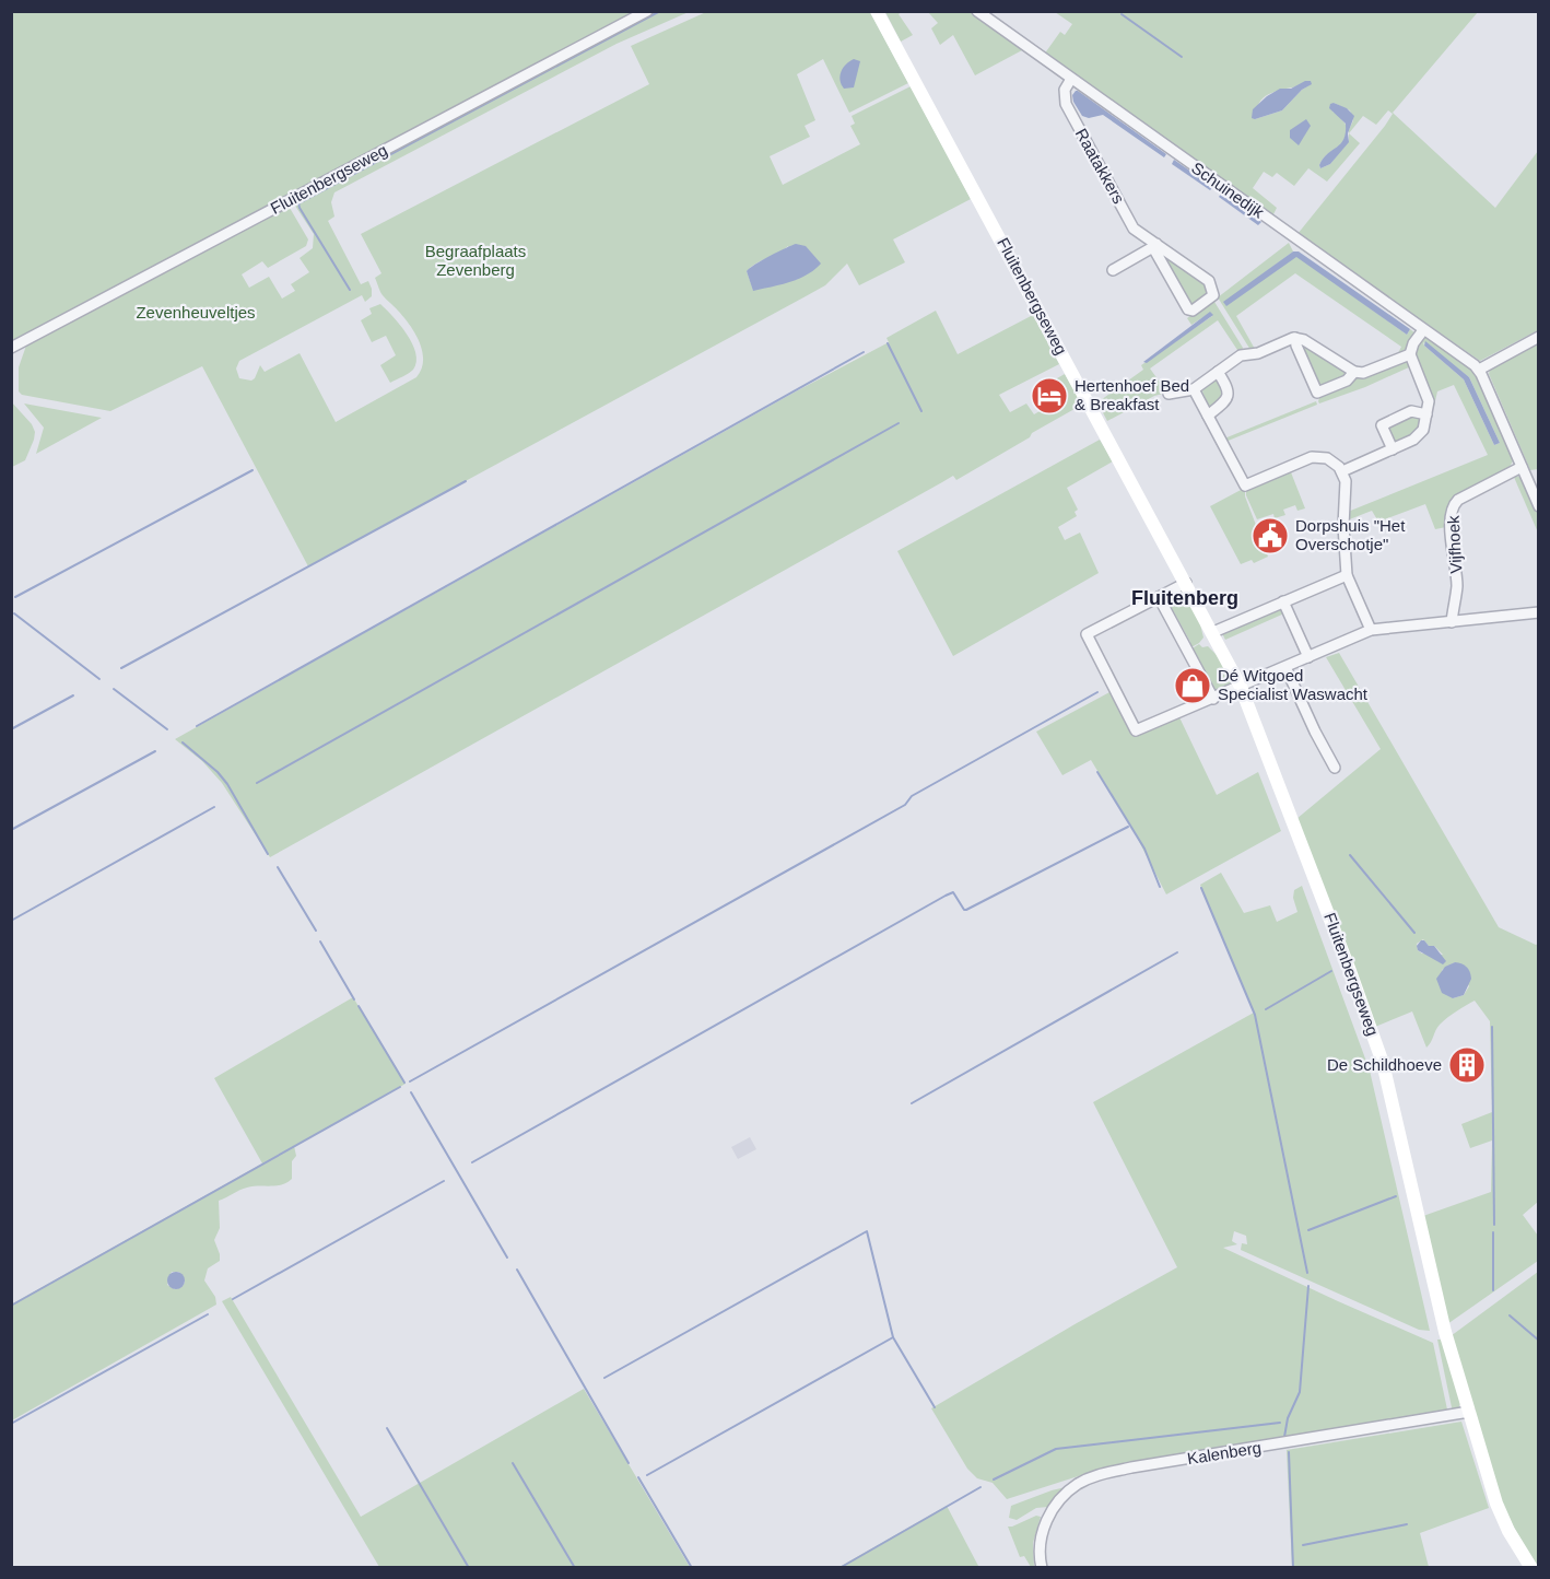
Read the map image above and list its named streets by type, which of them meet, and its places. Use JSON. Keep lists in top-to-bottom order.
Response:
{
  "streets": {
    "street": [
      "Raatakkers",
      "Fluitenbergseweg",
      "Schuinedijk",
      "Vijfhoek",
      "Kalenberg"
    ]
  },
  "crossings": [
    ["Raatakkers", "Schuinedijk"],
    ["Fluitenbergseweg", "Kalenberg"]
  ],
  "districts": ["Fluitenberg"],
  "parks": ["Begraafplaats Zevenberg", "Zevenheuveltjes"],
  "places": {
    "hotel": ["Hertenhoef Bed & Breakfast"],
    "public building": ["Dorpshuis \"Het Overschotje\""],
    "shop": ["Dé Witgoed Specialist Waswacht"],
    "building": ["De Schildhoeve"]
  }
}
